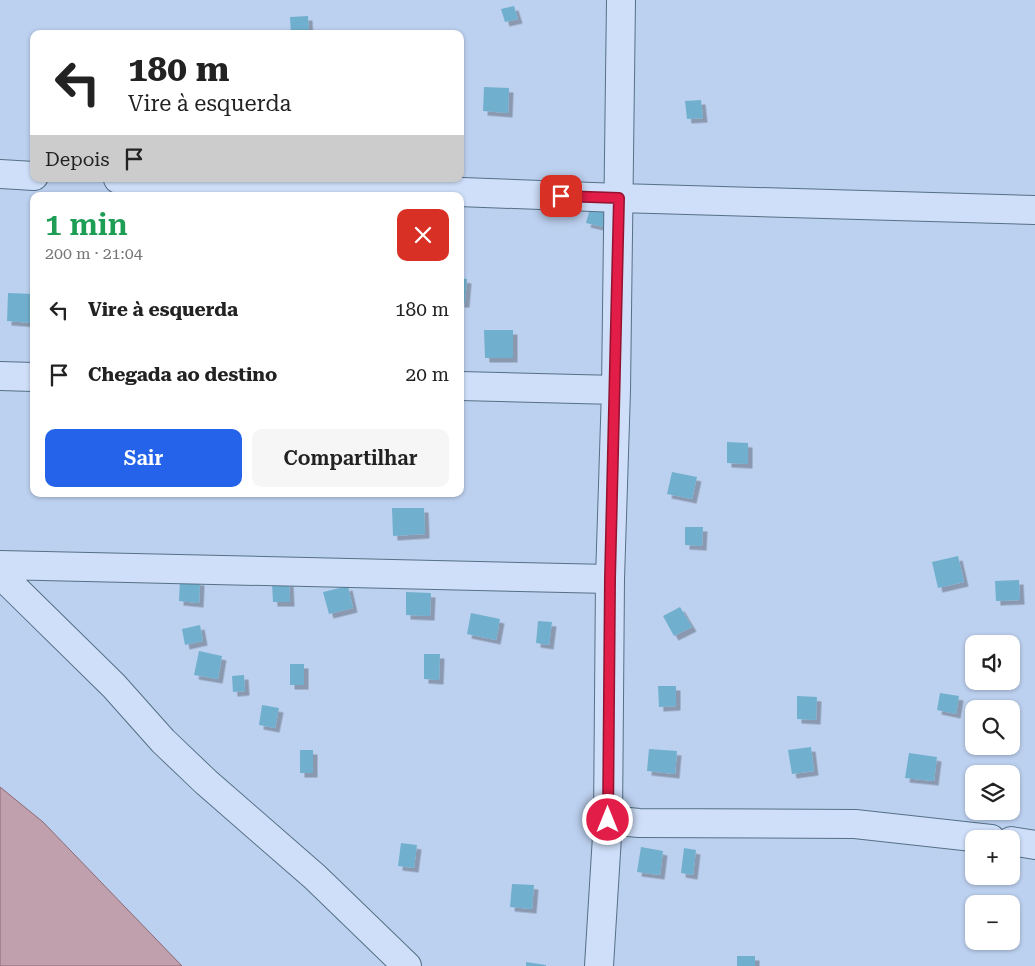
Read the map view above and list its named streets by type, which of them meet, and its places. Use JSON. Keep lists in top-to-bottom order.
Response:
{
  "page": {
    "turn": ["180 m", "Vire à esquerda"],
    "then": "Depois",
    "heading": ["1 min", "200 m · 21:04"],
    "list": [
      {
        "name": "Vire à esquerda",
        "value": "180 m"
      },
      {
        "name": "Chegada ao destino",
        "value": "20 m"
      }
    ],
    "buttons": ["Sair", "Compartilhar"],
    "map_buttons": ["+", "−"]
  }
}
